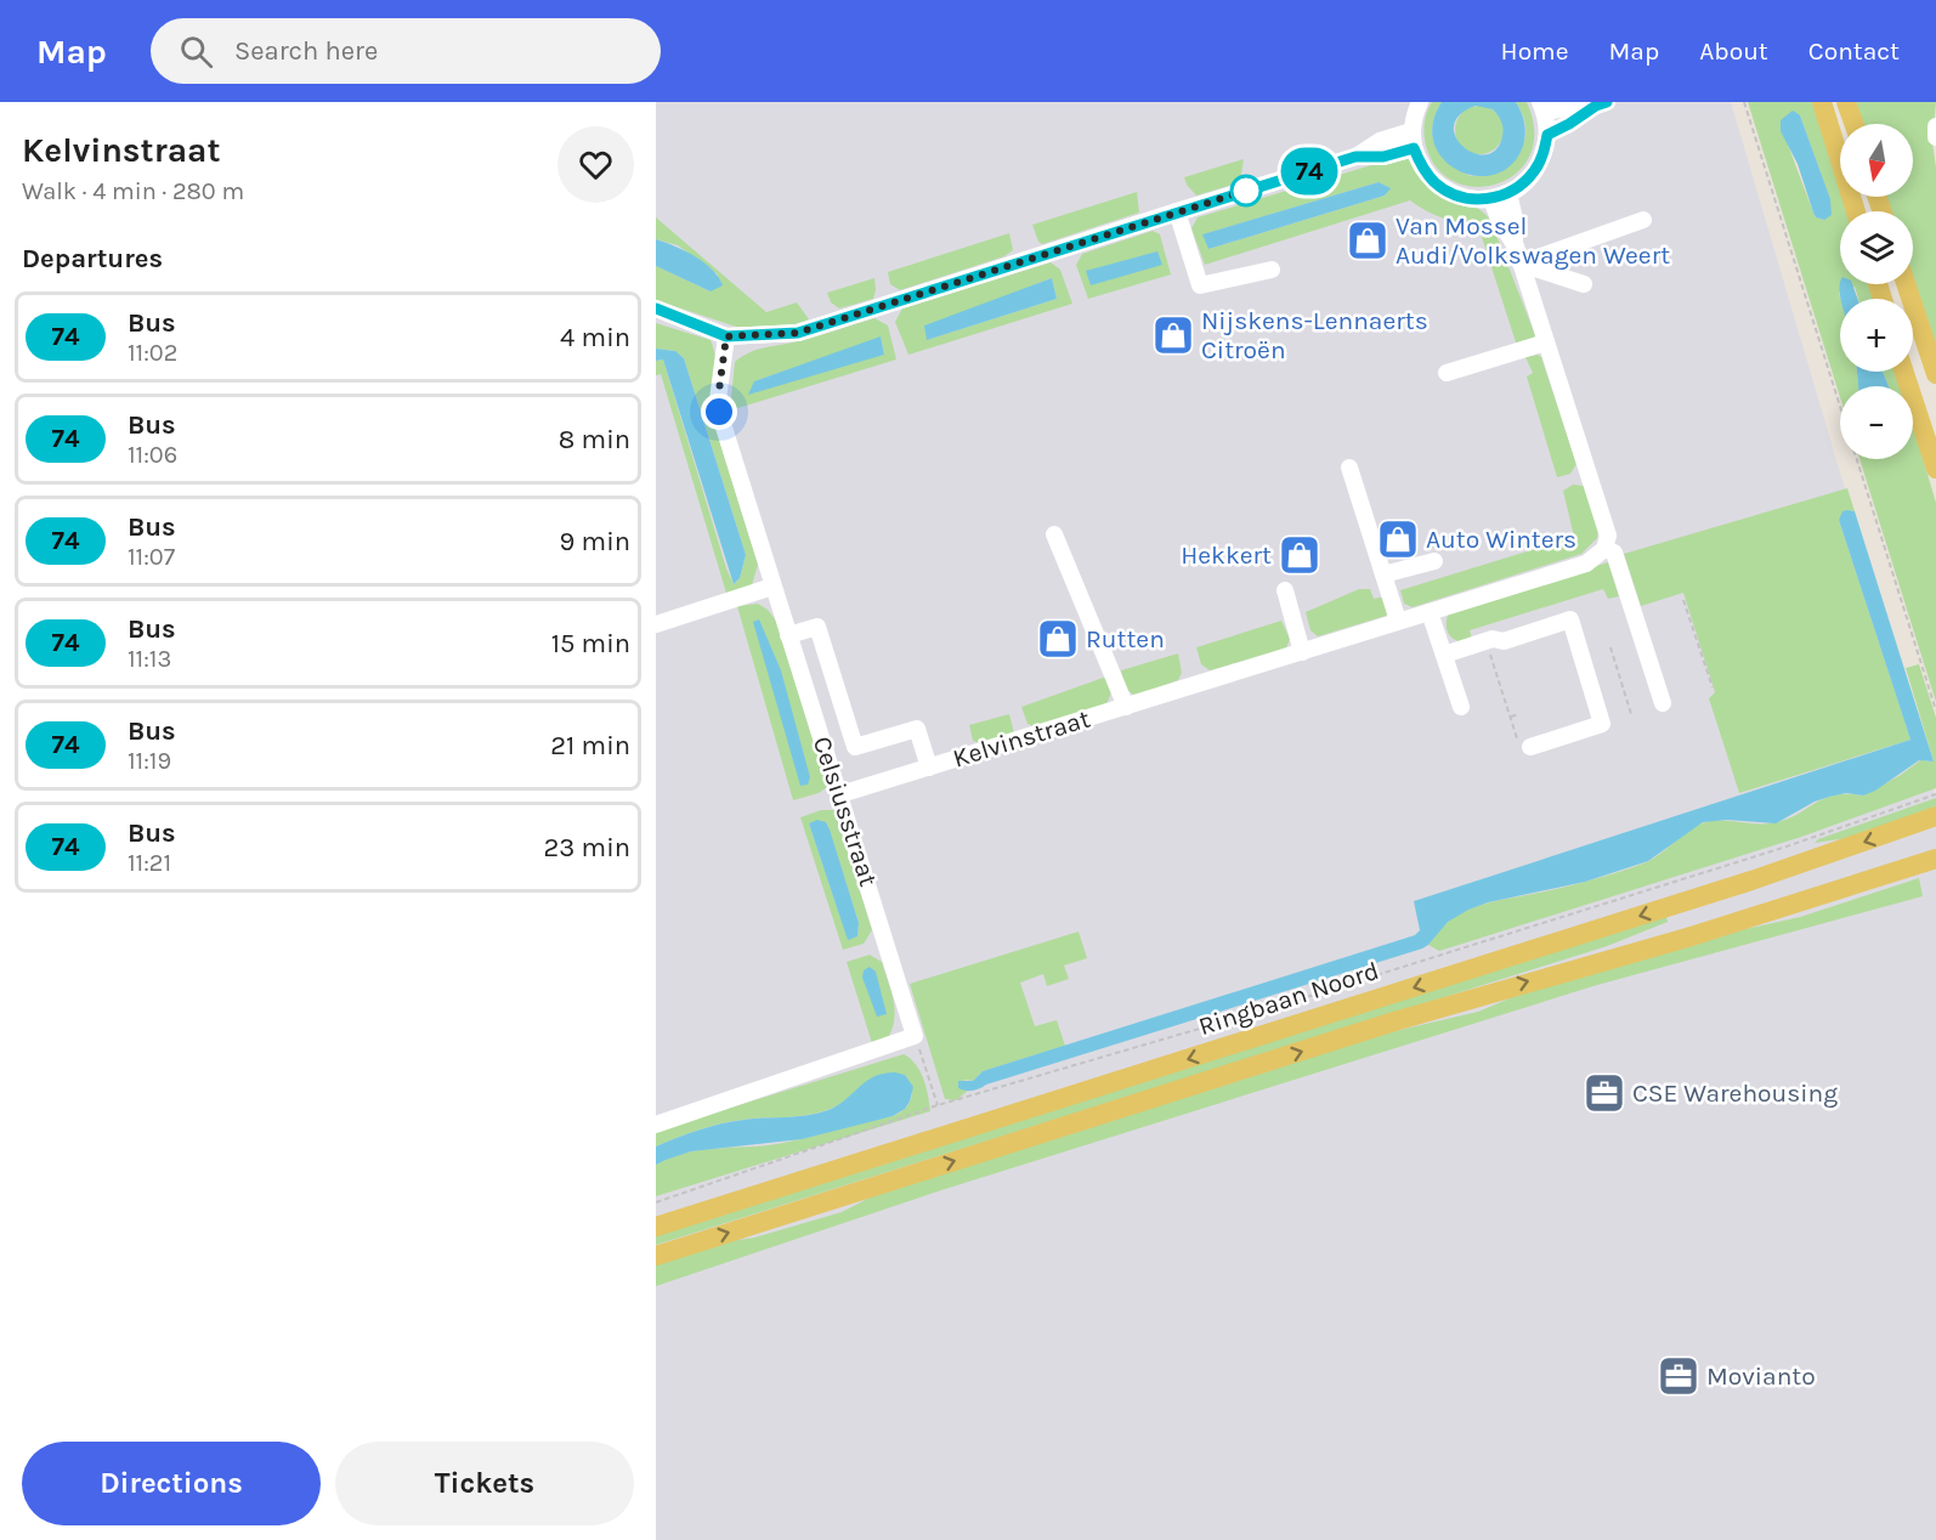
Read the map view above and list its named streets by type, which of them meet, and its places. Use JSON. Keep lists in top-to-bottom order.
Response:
{
  "streets": {
    "main road": ["Ringbaan Noord"],
    "street": ["Kelvinstraat", "Celsiusstraat"]
  },
  "crossings": [
    ["Kelvinstraat", "Celsiusstraat"]
  ],
  "places": {
    "shop": [
      "Van Mossel Audi/Volkswagen Weert",
      "Nijskens-Lennaerts Citroën",
      "Auto Winters",
      "Hekkert",
      "Rutten"
    ],
    "office": ["CSE Warehousing", "Movianto"]
  },
  "lines": ["bus line 74"],
  "north": "bottom",
  "page": {
    "header": "Map",
    "search": "Search here",
    "nav": [
      "Home",
      "Map",
      "About",
      "Contact"
    ],
    "heading": [
      ["Kelvinstraat", "Walk · 4 min · 280 m"],
      "Departures"
    ],
    "on_map": "74",
    "map_buttons": ["+", "−"],
    "list": [
      {
        "mark": "74",
        "name": "Bus",
        "note": "11:02",
        "value": "4 min"
      },
      {
        "mark": "74",
        "name": "Bus",
        "note": "11:06",
        "value": "8 min"
      },
      {
        "mark": "74",
        "name": "Bus",
        "note": "11:07",
        "value": "9 min"
      },
      {
        "mark": "74",
        "name": "Bus",
        "note": "11:13",
        "value": "15 min"
      },
      {
        "mark": "74",
        "name": "Bus",
        "note": "11:19",
        "value": "21 min"
      },
      {
        "mark": "74",
        "name": "Bus",
        "note": "11:21",
        "value": "23 min"
      }
    ],
    "buttons": ["Directions", "Tickets"]
  }
}
